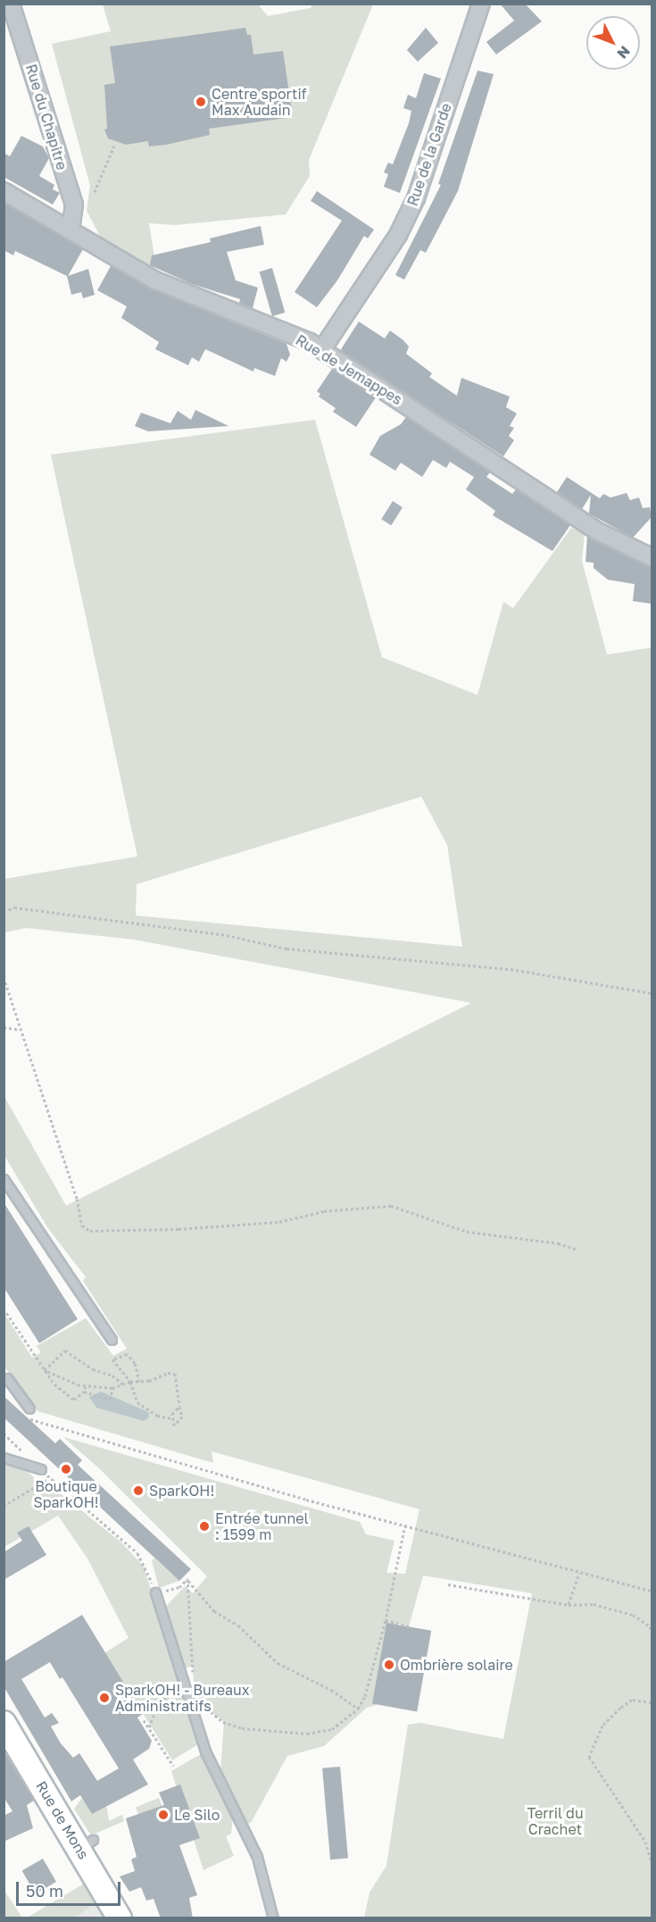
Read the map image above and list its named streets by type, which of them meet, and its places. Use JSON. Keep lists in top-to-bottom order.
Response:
{
  "streets": {
    "main road": ["Rue de Mons"],
    "street": ["Rue du Chapitre", "Rue de la Garde", "Rue de Jemappes"]
  },
  "crossings": [
    ["Rue du Chapitre", "Rue de Jemappes"],
    ["Rue de la Garde", "Rue de Jemappes"]
  ],
  "parks": ["Terril du Crachet"],
  "places": [
    "Centre sportif Max Audain",
    "Boutique SparkOH!",
    "SparkOH!",
    "Entrée tunnel : 1599 m",
    "Ombrière solaire",
    "SparkOH! - Bureaux Administratifs",
    "Le Silo"
  ],
  "scale_bar": "50 m",
  "north": "bottom right"
}
